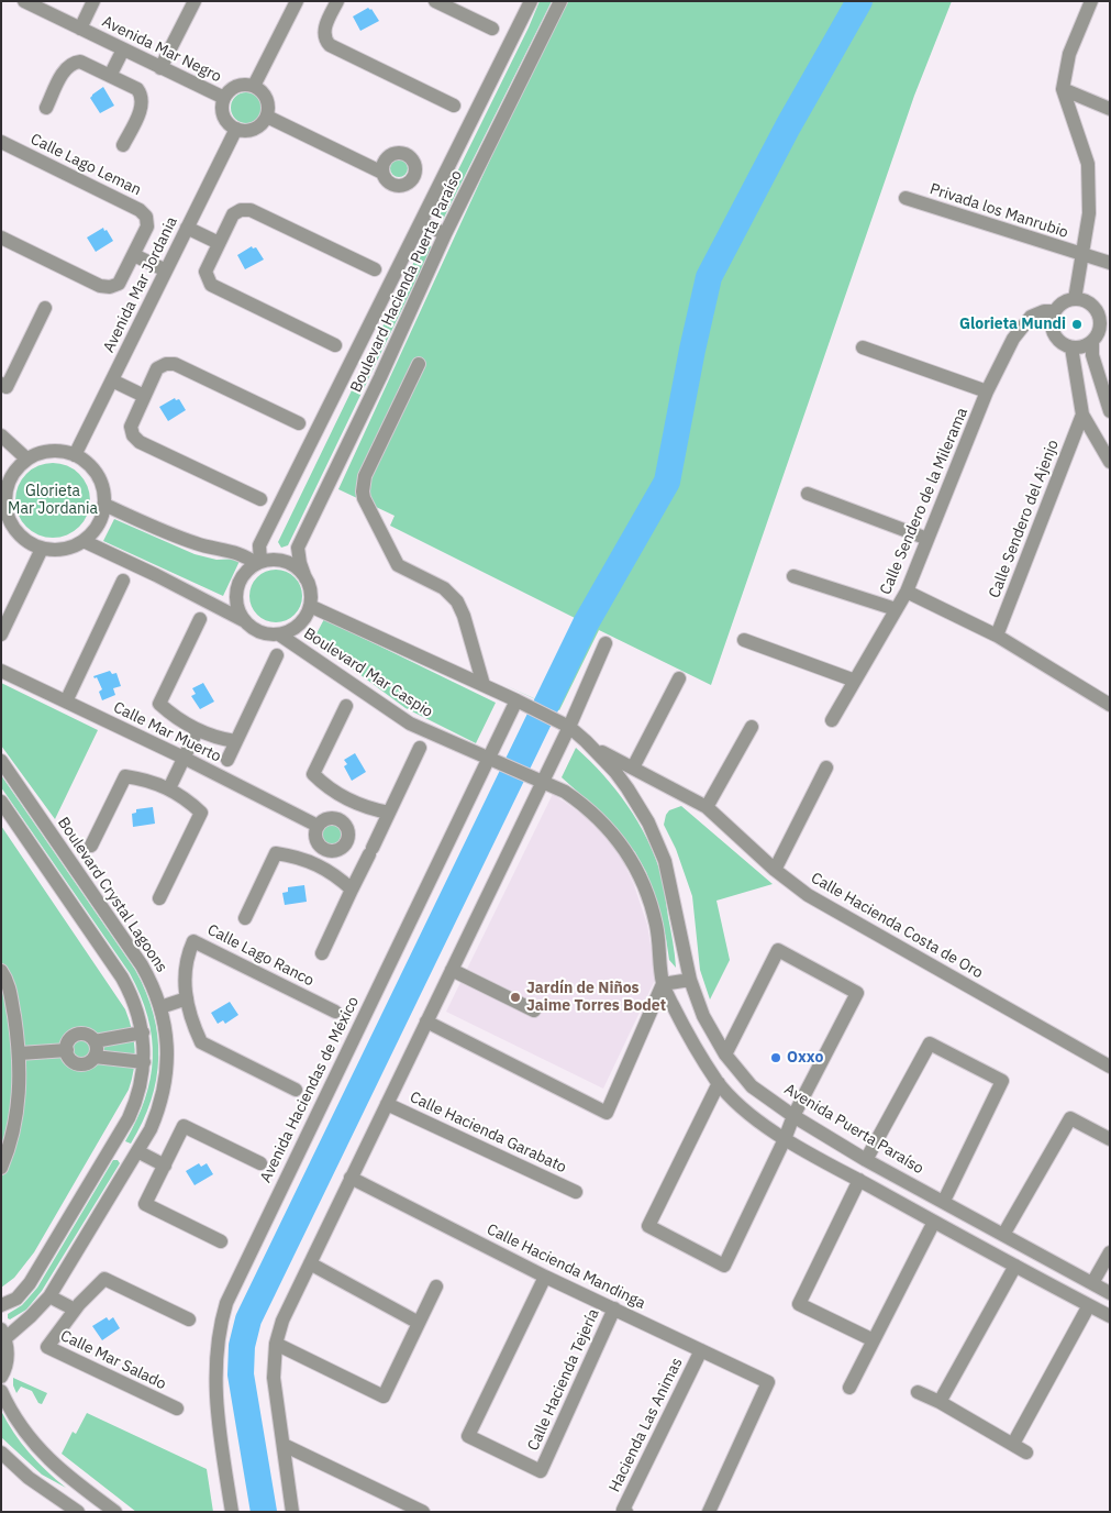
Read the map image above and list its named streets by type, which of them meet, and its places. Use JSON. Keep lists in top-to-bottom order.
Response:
{
  "streets": {
    "street": [
      "Avenida Mar Negro",
      "Calle Lago Leman",
      "Privada los Manrubio",
      "Boulevard Hacienda Puerta Paraíso",
      "Avenida Mar Jordania",
      "Calle Sendero de la Milerama",
      "Calle Sendero del Ajenjo",
      "Boulevard Mar Caspio",
      "Calle Mar Muerto",
      "Boulevard Crystal Lagoons",
      "Calle Hacienda Costa de Oro",
      "Calle Lago Ranco",
      "Avenida Haciendas de México",
      "Avenida Puerta Paraíso",
      "Calle Hacienda Garabato",
      "Calle Hacienda Mandinga",
      "Calle Mar Salado",
      "Calle Hacienda Tejería",
      "Hacienda Las Animas"
    ]
  },
  "crossings": [
    ["Avenida Mar Negro", "Avenida Mar Jordania"],
    ["Boulevard Hacienda Puerta Paraíso", "Boulevard Mar Caspio"],
    ["Boulevard Mar Caspio", "Avenida Haciendas de México"],
    ["Boulevard Mar Caspio", "Avenida Puerta Paraíso"],
    ["Boulevard Crystal Lagoons", "Calle Mar Salado"],
    ["Calle Hacienda Costa de Oro", "Avenida Puerta Paraíso"],
    ["Calle Hacienda Mandinga", "Calle Hacienda Tejería"],
    ["Calle Hacienda Mandinga", "Hacienda Las Animas"]
  ],
  "parks": ["Glorieta Mar Jordania"],
  "places": ["Glorieta Mundi", "Jardín de Niños Jaime Torres Bodet", "Oxxo"]
}
